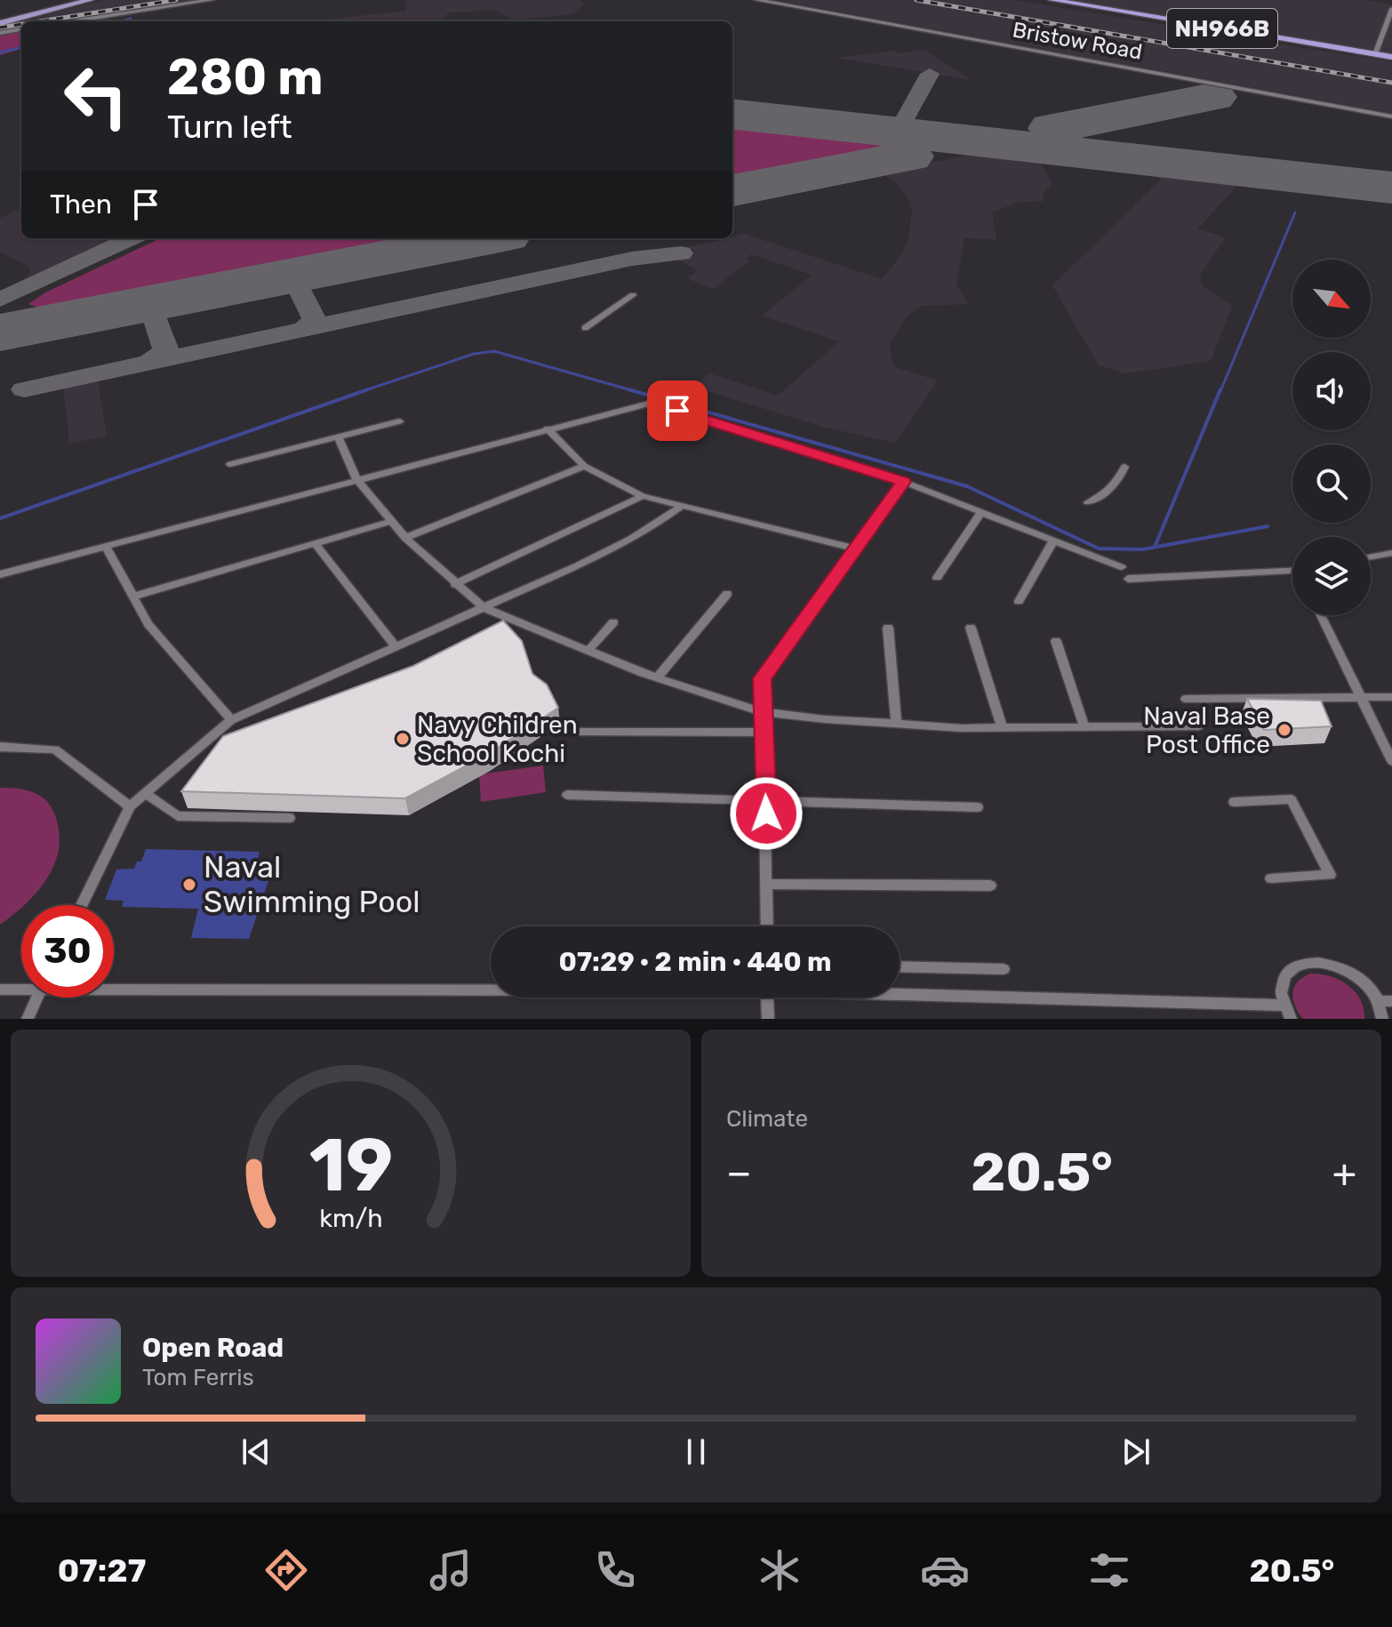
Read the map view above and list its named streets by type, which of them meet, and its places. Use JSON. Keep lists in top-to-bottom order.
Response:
{
  "streets": {
    "highway": ["NH966B"],
    "street": ["Bristow Road"]
  },
  "places": ["Naval Base Post Office", "Navy Children School Kochi", "Naval Swimming Pool"],
  "north": "bottom right",
  "page": {
    "turn": ["280 m", "Turn left"],
    "then": "Then",
    "limit": "30",
    "trip": "07:29 · 2 min · 440 m",
    "tile": "Climate",
    "heat": ["−", "20.5°", "+"],
    "song": ["Open Road", "Tom Ferris"],
    "tabs": ["07:27", "20.5°"],
    "gauge": ["19", "km/h"]
  }
}
